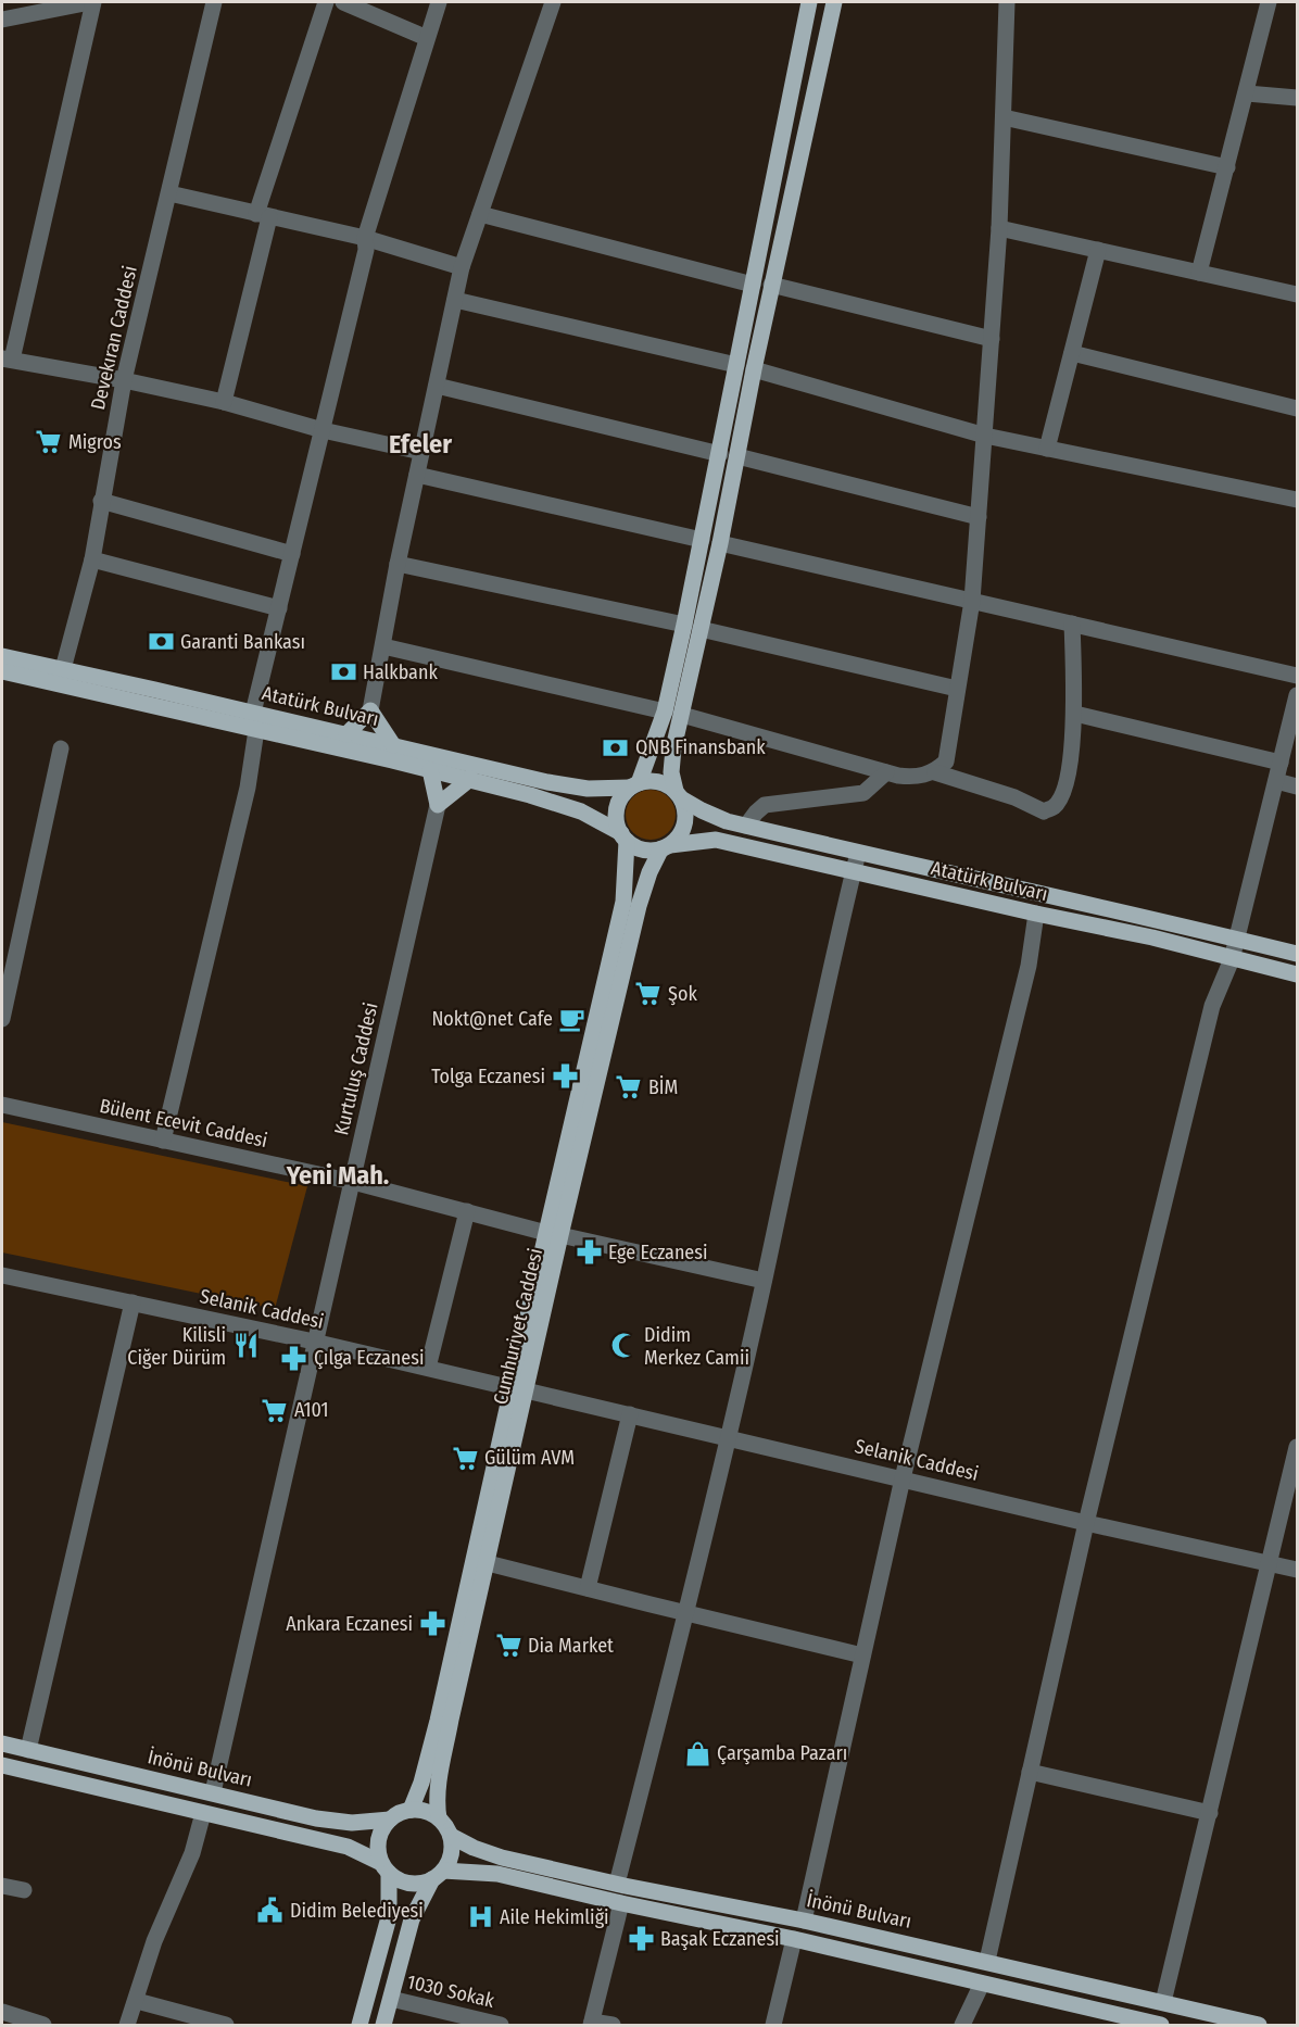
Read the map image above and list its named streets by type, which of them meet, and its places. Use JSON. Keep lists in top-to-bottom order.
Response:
{
  "streets": {
    "main road": ["Atatürk Bulvarı", "Cumhuriyet Caddesi", "İnönü Bulvarı"],
    "street": [
      "Devekıran Caddesi",
      "Kurtuluş Caddesi",
      "Bülent Ecevit Caddesi",
      "Selanik Caddesi",
      "1030 Sokak"
    ]
  },
  "crossings": [
    ["Devekıran Caddesi", "Atatürk Bulvarı"],
    ["Atatürk Bulvarı", "Cumhuriyet Caddesi"],
    ["Kurtuluş Caddesi", "Bülent Ecevit Caddesi"],
    ["Kurtuluş Caddesi", "Selanik Caddesi"],
    ["Kurtuluş Caddesi", "İnönü Bulvarı"],
    ["Bülent Ecevit Caddesi", "Cumhuriyet Caddesi"],
    ["Selanik Caddesi", "Cumhuriyet Caddesi"],
    ["Cumhuriyet Caddesi", "İnönü Bulvarı"]
  ],
  "districts": ["Efeler", "Yeni Mah."],
  "places": {
    "supermarket": [
      "Migros",
      "Şok",
      "BİM",
      "A101",
      "Gülüm AVM",
      "Dia Market"
    ],
    "bank": ["Garanti Bankası", "Halkbank", "QNB Finansbank"],
    "cafe": ["Nokt@net Cafe"],
    "pharmacy": [
      "Tolga Eczanesi",
      "Ege Eczanesi",
      "Çılga Eczanesi",
      "Ankara Eczanesi",
      "Başak Eczanesi"
    ],
    "restaurant": ["Kilisli Ciğer Dürüm"],
    "mosque": ["Didim Merkez Camii"],
    "shop": ["Çarşamba Pazarı"],
    "public building": ["Didim Belediyesi"],
    "hospital": ["Aile Hekimliği"]
  }
}
